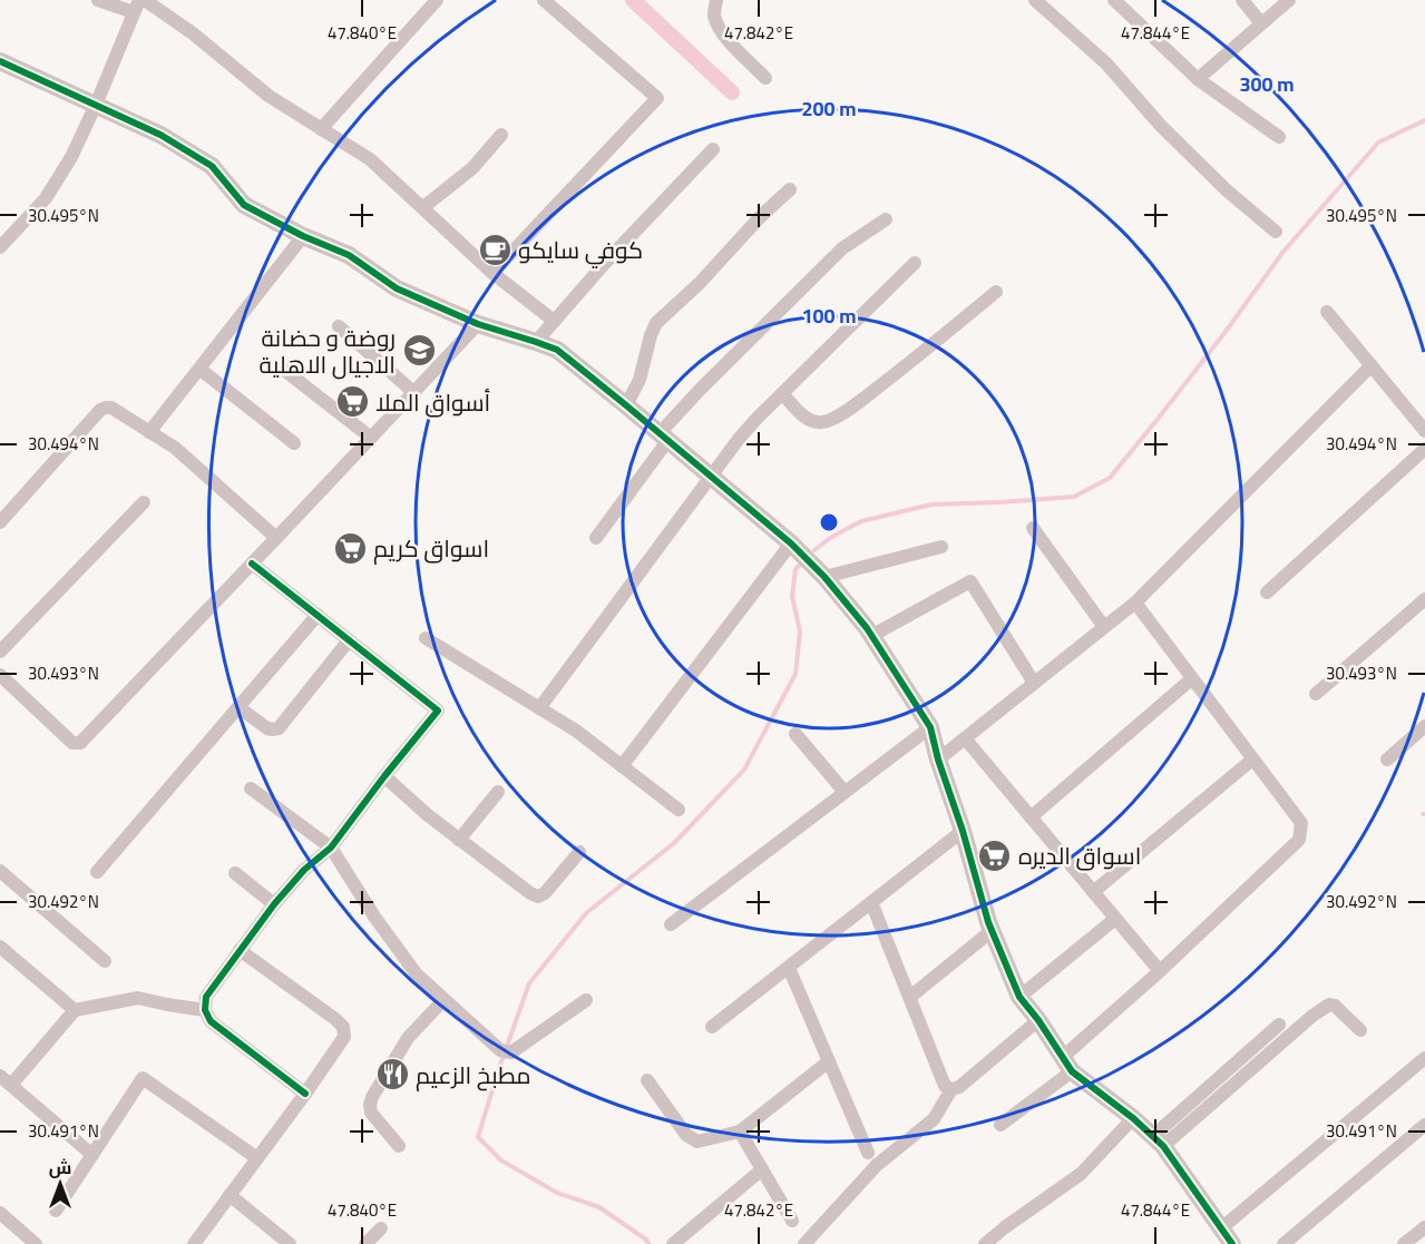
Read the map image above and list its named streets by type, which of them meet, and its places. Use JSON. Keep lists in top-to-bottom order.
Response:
{
  "places": {
    "cafe": ["كوفي سايكو"],
    "school or university": ["روضة و حضانة الاجيال الاهلية"],
    "supermarket": ["أسواق الملا", "اسواق كريم", "اسواق الديره"],
    "restaurant": ["مطبخ الزعيم"]
  },
  "north": "top",
  "coordinates": [
    "47.840°E",
    "47.842°E",
    "47.844°E",
    "30.495°N",
    "30.494°N",
    "30.493°N",
    "30.492°N",
    "30.491°N"
  ],
  "rings": ["300 m", "200 m", "100 m"]
}
